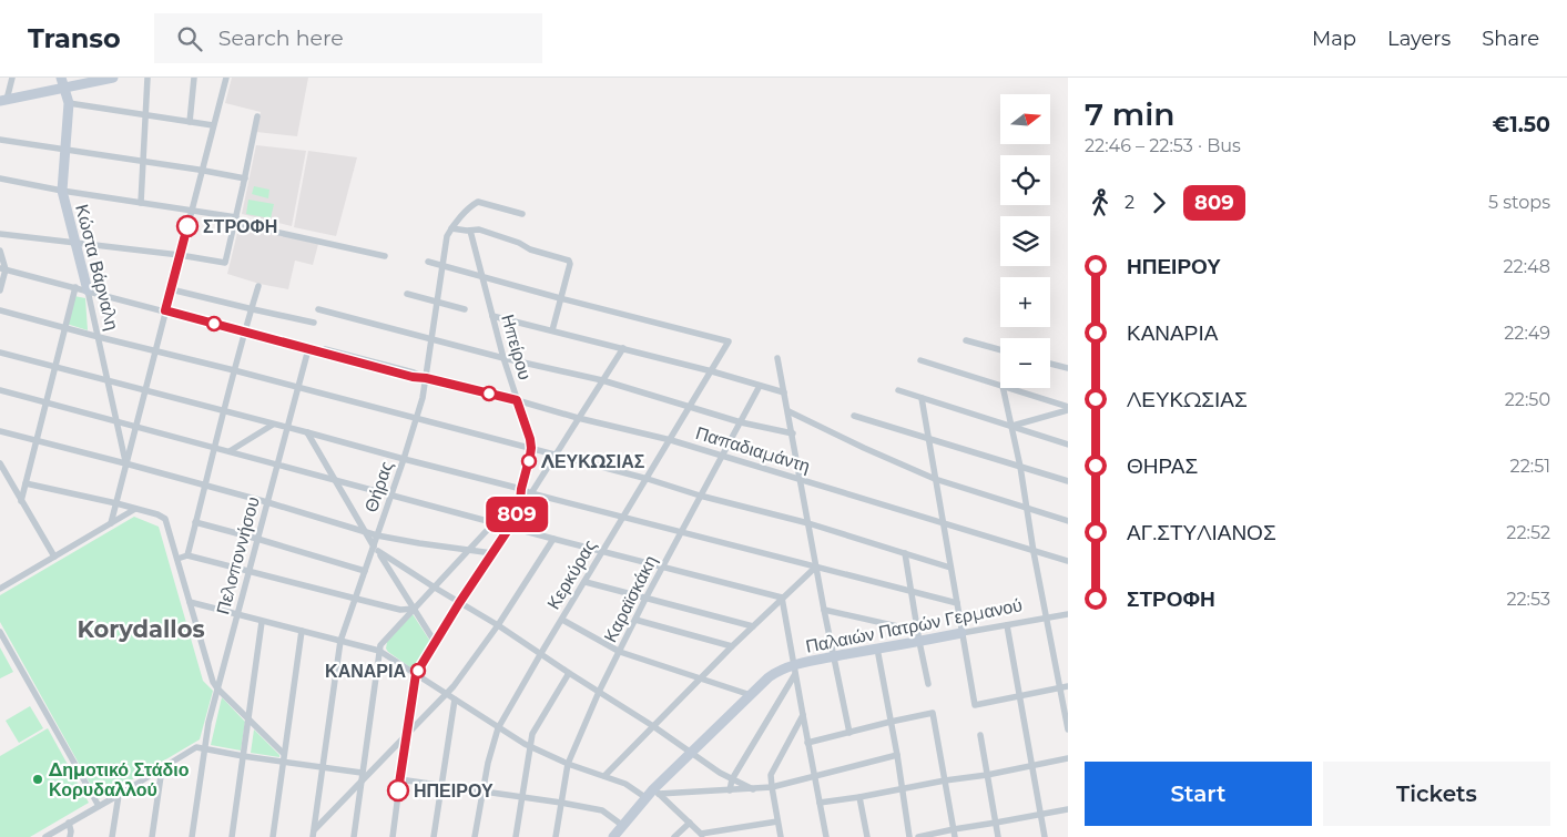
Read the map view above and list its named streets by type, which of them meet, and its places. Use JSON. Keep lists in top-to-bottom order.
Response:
{
  "streets": {
    "street": [
      "Κώστα Βάρναλη",
      "Ηπείρου",
      "Παπαδιαμάντη",
      "Θήρας",
      "Πελοποννήσου",
      "Κερκύρας",
      "Καραϊσκάκη",
      "Παλαιών Πατρών Γερμανού"
    ]
  },
  "crossings": [
    ["Κώστα Βάρναλη", "Παπαδιαμάντη"],
    ["Ηπείρου", "Παπαδιαμάντη"],
    ["Παπαδιαμάντη", "Θήρας"],
    ["Παπαδιαμάντη", "Πελοποννήσου"],
    ["Παπαδιαμάντη", "Κερκύρας"],
    ["Παπαδιαμάντη", "Καραϊσκάκη"]
  ],
  "districts": ["Korydallos"],
  "places": [
    "ΣΤΡΟΦΗ",
    "ΛΕΥΚΩΣΙΑΣ",
    "ΚΑΝΑΡΙΑ",
    "Δημοτικό Στάδιο Κορυδαλλού",
    "ΗΠΕΙΡΟΥ"
  ],
  "lines": ["bus line 809"],
  "north": "right",
  "page": {
    "header": "Transo",
    "search": "Search here",
    "nav": ["Map", "Layers", "Share"],
    "on_map": "809",
    "heading": ["7 min", "22:46 – 22:53 · Bus", "€1.50"],
    "map_buttons": ["+", "−"],
    "legs": ["2", "809", "5 stops"],
    "list": [
      {
        "name": "ΗΠΕΙΡΟΥ",
        "value": "22:48"
      },
      {
        "name": "ΚΑΝΑΡΙΑ",
        "value": "22:49"
      },
      {
        "name": "ΛΕΥΚΩΣΙΑΣ",
        "value": "22:50"
      },
      {
        "name": "ΘΗΡΑΣ",
        "value": "22:51"
      },
      {
        "name": "ΑΓ.ΣΤΥΛΙΑΝΟΣ",
        "value": "22:52"
      },
      {
        "name": "ΣΤΡΟΦΗ",
        "value": "22:53"
      }
    ],
    "buttons": ["Start", "Tickets"]
  }
}
